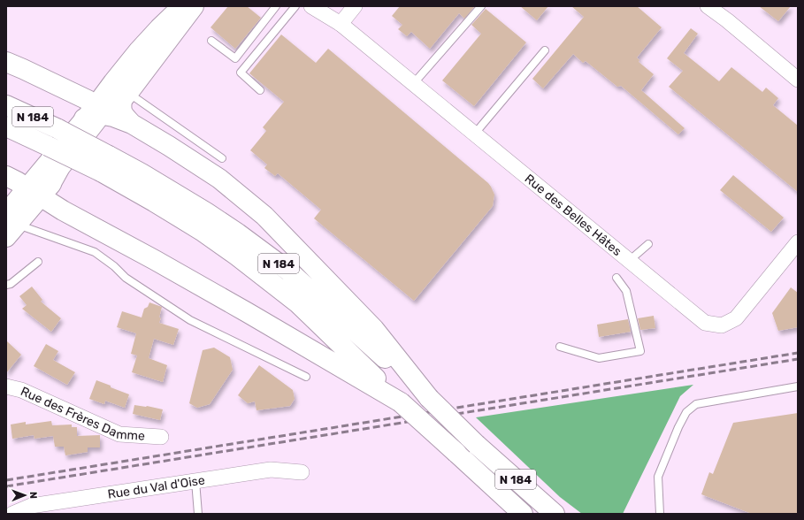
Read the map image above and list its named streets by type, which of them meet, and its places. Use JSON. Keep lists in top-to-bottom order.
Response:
{
  "streets": {
    "main road": ["N 184"],
    "street": ["Rue des Belles Hâtes", "Rue des Frères Damme", "Rue du Val d'Oise"]
  },
  "north": "right"
}
